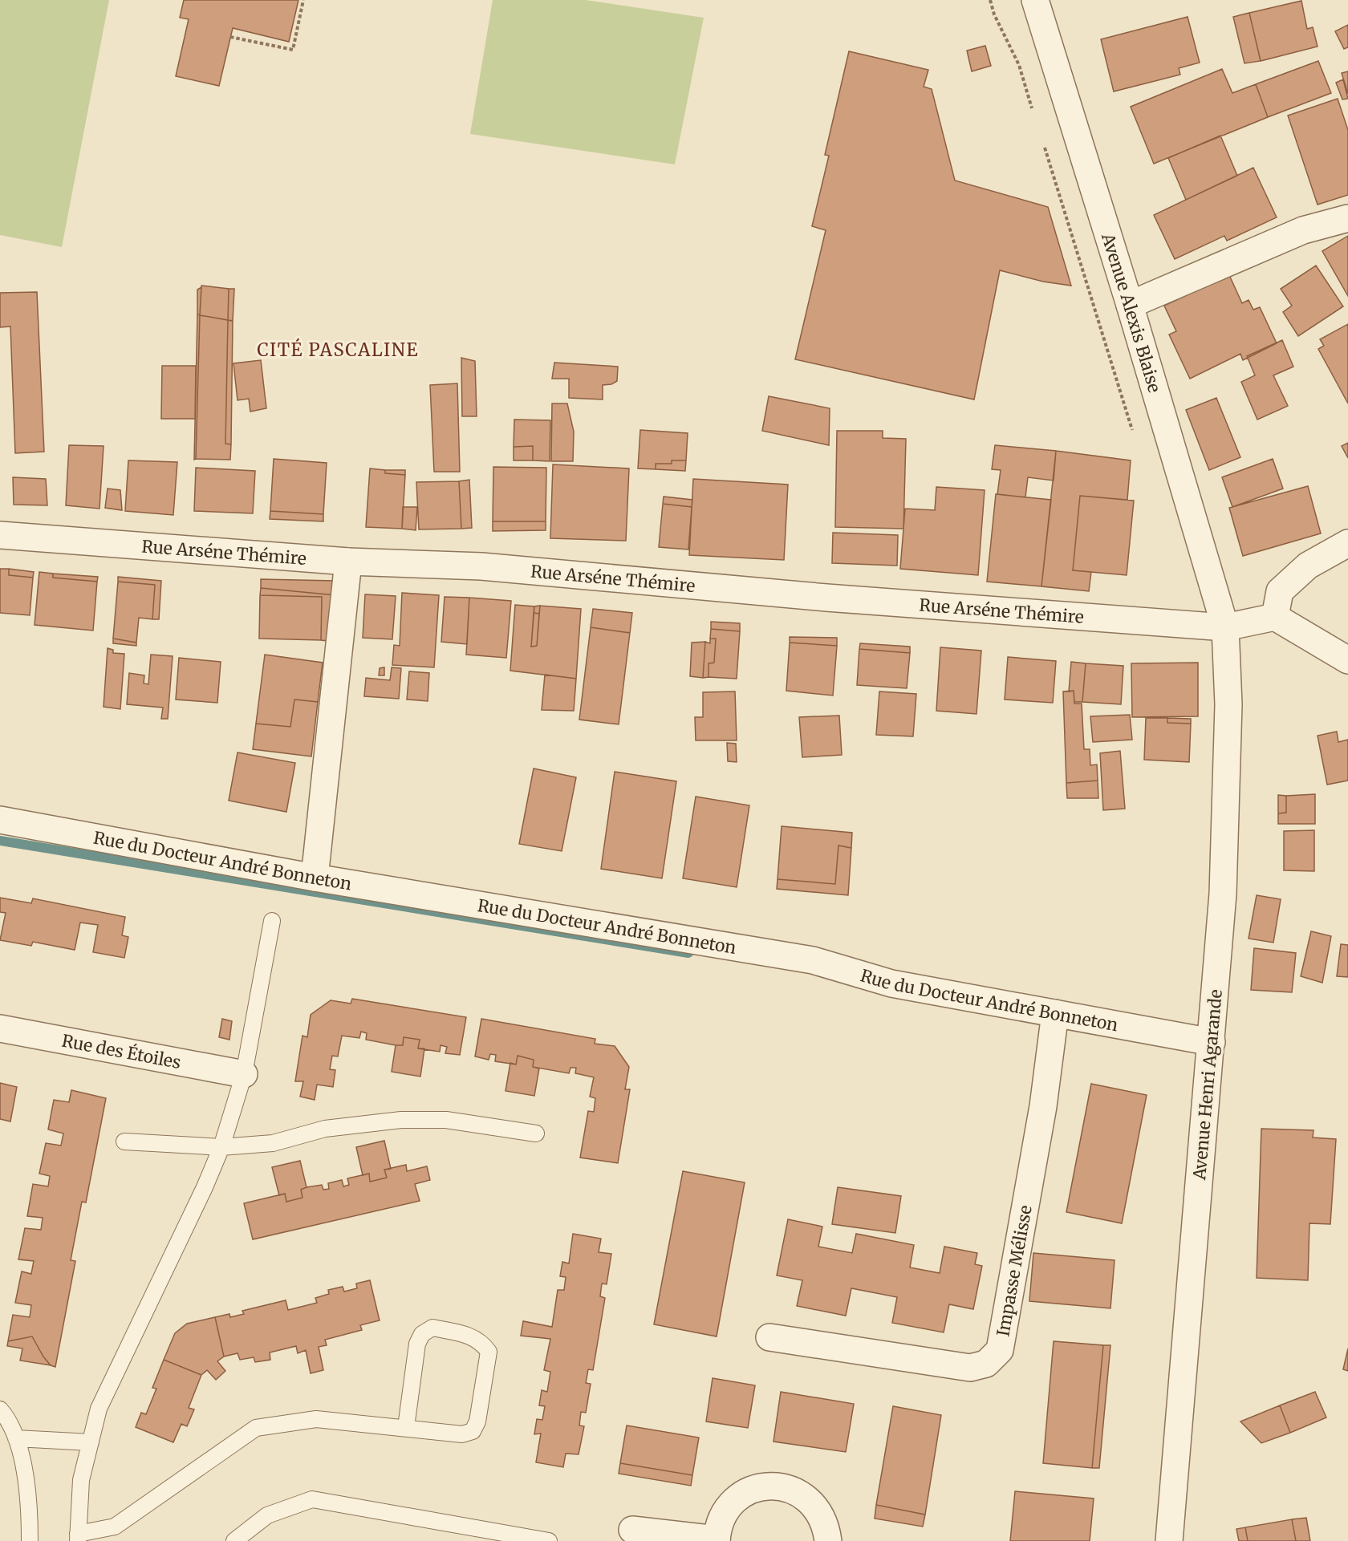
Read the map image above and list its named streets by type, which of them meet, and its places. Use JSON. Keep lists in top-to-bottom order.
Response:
{
  "streets": {
    "street": [
      "Avenue Alexis Blaise",
      "Rue Arséne Thémire",
      "Rue du Docteur André Bonneton",
      "Rue des Étoiles",
      "Avenue Henri Agarande",
      "Impasse Mélisse"
    ]
  },
  "crossings": [
    ["Avenue Alexis Blaise", "Rue Arséne Thémire"],
    ["Avenue Alexis Blaise", "Avenue Henri Agarande"],
    ["Rue Arséne Thémire", "Avenue Henri Agarande"],
    ["Rue du Docteur André Bonneton", "Avenue Henri Agarande"],
    ["Rue du Docteur André Bonneton", "Impasse Mélisse"]
  ],
  "districts": ["CITÉ PASCALINE"]
}
